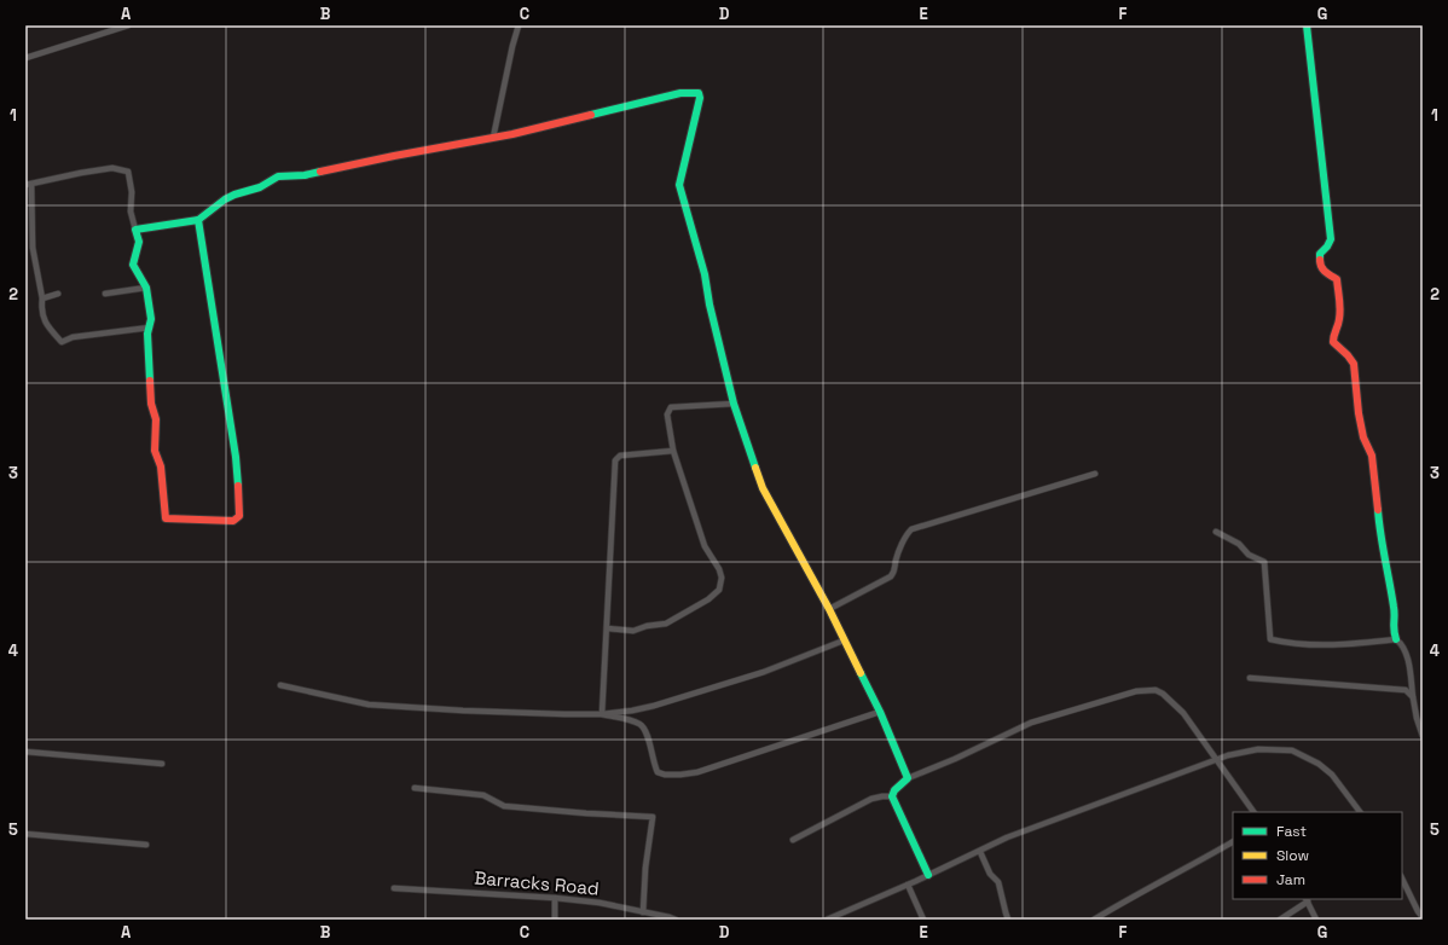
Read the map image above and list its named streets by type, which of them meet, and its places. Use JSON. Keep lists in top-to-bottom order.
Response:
{
  "streets": {
    "street": ["Barracks Road"]
  },
  "legend": ["Fast", "Slow", "Jam"],
  "grid": {
    "columns": [
      "A",
      "B",
      "C",
      "D",
      "E",
      "F",
      "G"
    ],
    "rows": [
      "1",
      "2",
      "3",
      "4",
      "5"
    ]
  }
}
